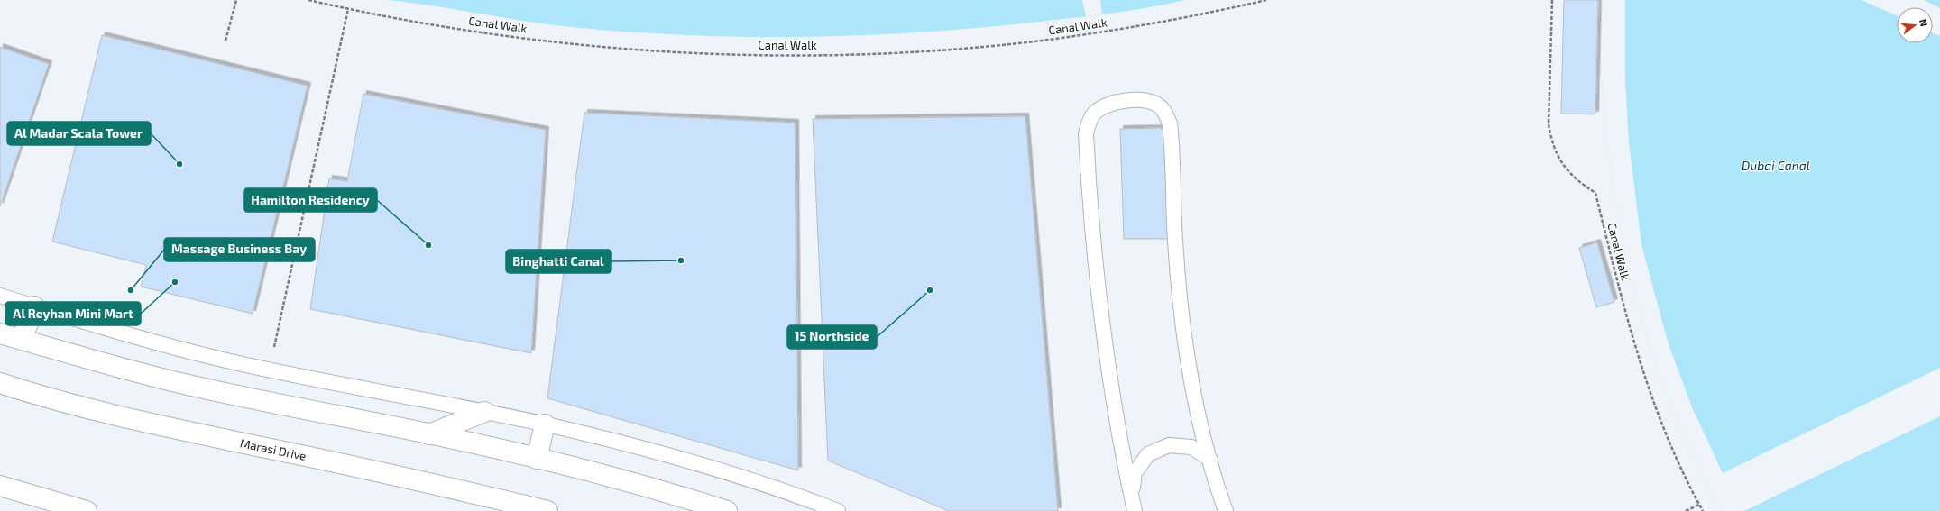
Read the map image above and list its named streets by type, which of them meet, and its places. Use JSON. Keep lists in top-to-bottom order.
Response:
{
  "streets": {
    "street": ["Marasi Drive"],
    "path": ["Canal Walk"]
  },
  "water": ["Dubai Canal"],
  "places": [
    "Al Madar Scala Tower",
    "Hamilton Residency",
    "Binghatti Canal",
    "Al Reyhan Mini Mart",
    "Massage Business Bay",
    "15 Northside"
  ],
  "north": "right"
}
